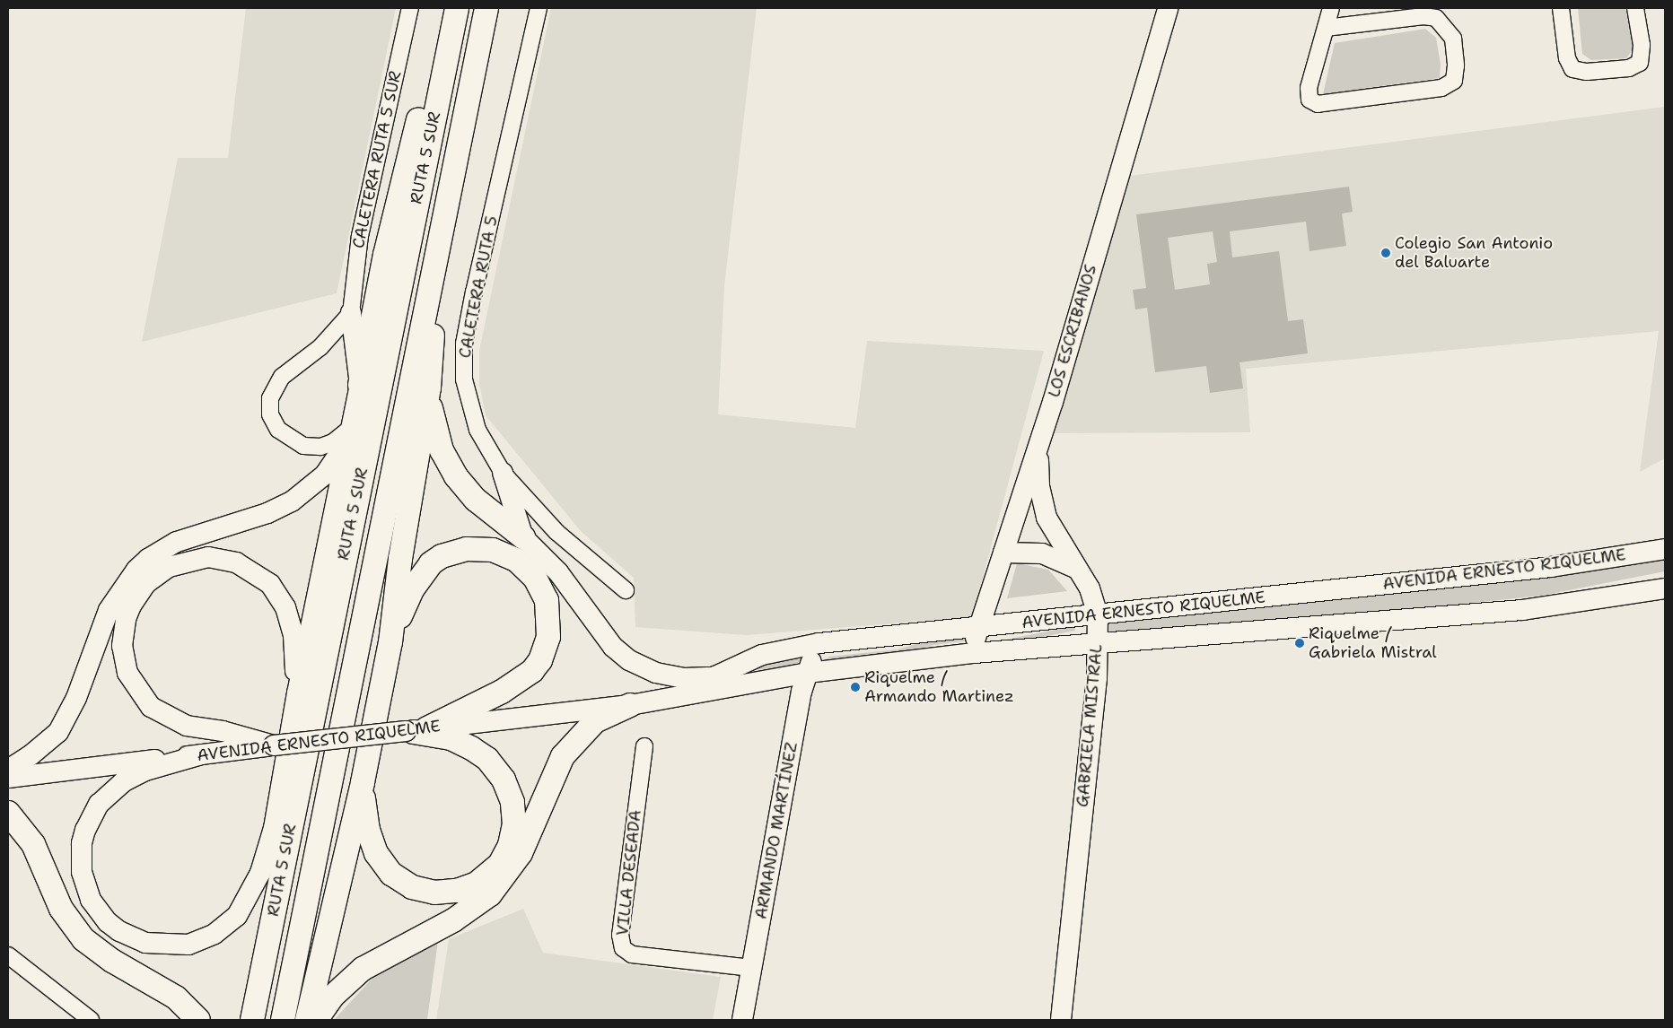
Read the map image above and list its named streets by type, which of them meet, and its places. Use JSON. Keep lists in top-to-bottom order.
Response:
{
  "streets": {
    "highway": ["RUTA 5 SUR"],
    "main road": [
      "LOS ESCRIBANOS",
      "AVENIDA ERNESTO RIQUELME",
      "GABRIELA MISTRAL",
      "ARMANDO MARTÍNEZ"
    ],
    "street": ["CALETERA RUTA 5 SUR", "CALETERA RUTA 5", "VILLA DESEADA"]
  },
  "crossings": [
    ["LOS ESCRIBANOS", "AVENIDA ERNESTO RIQUELME"],
    ["LOS ESCRIBANOS", "GABRIELA MISTRAL"],
    ["AVENIDA ERNESTO RIQUELME", "GABRIELA MISTRAL"],
    ["AVENIDA ERNESTO RIQUELME", "ARMANDO MARTÍNEZ"],
    ["ARMANDO MARTÍNEZ", "VILLA DESEADA"]
  ],
  "places": ["Colegio San Antonio del Baluarte", "Riquelme / Gabriela Mistral", "Riquelme / Armando Martinez"]
}
